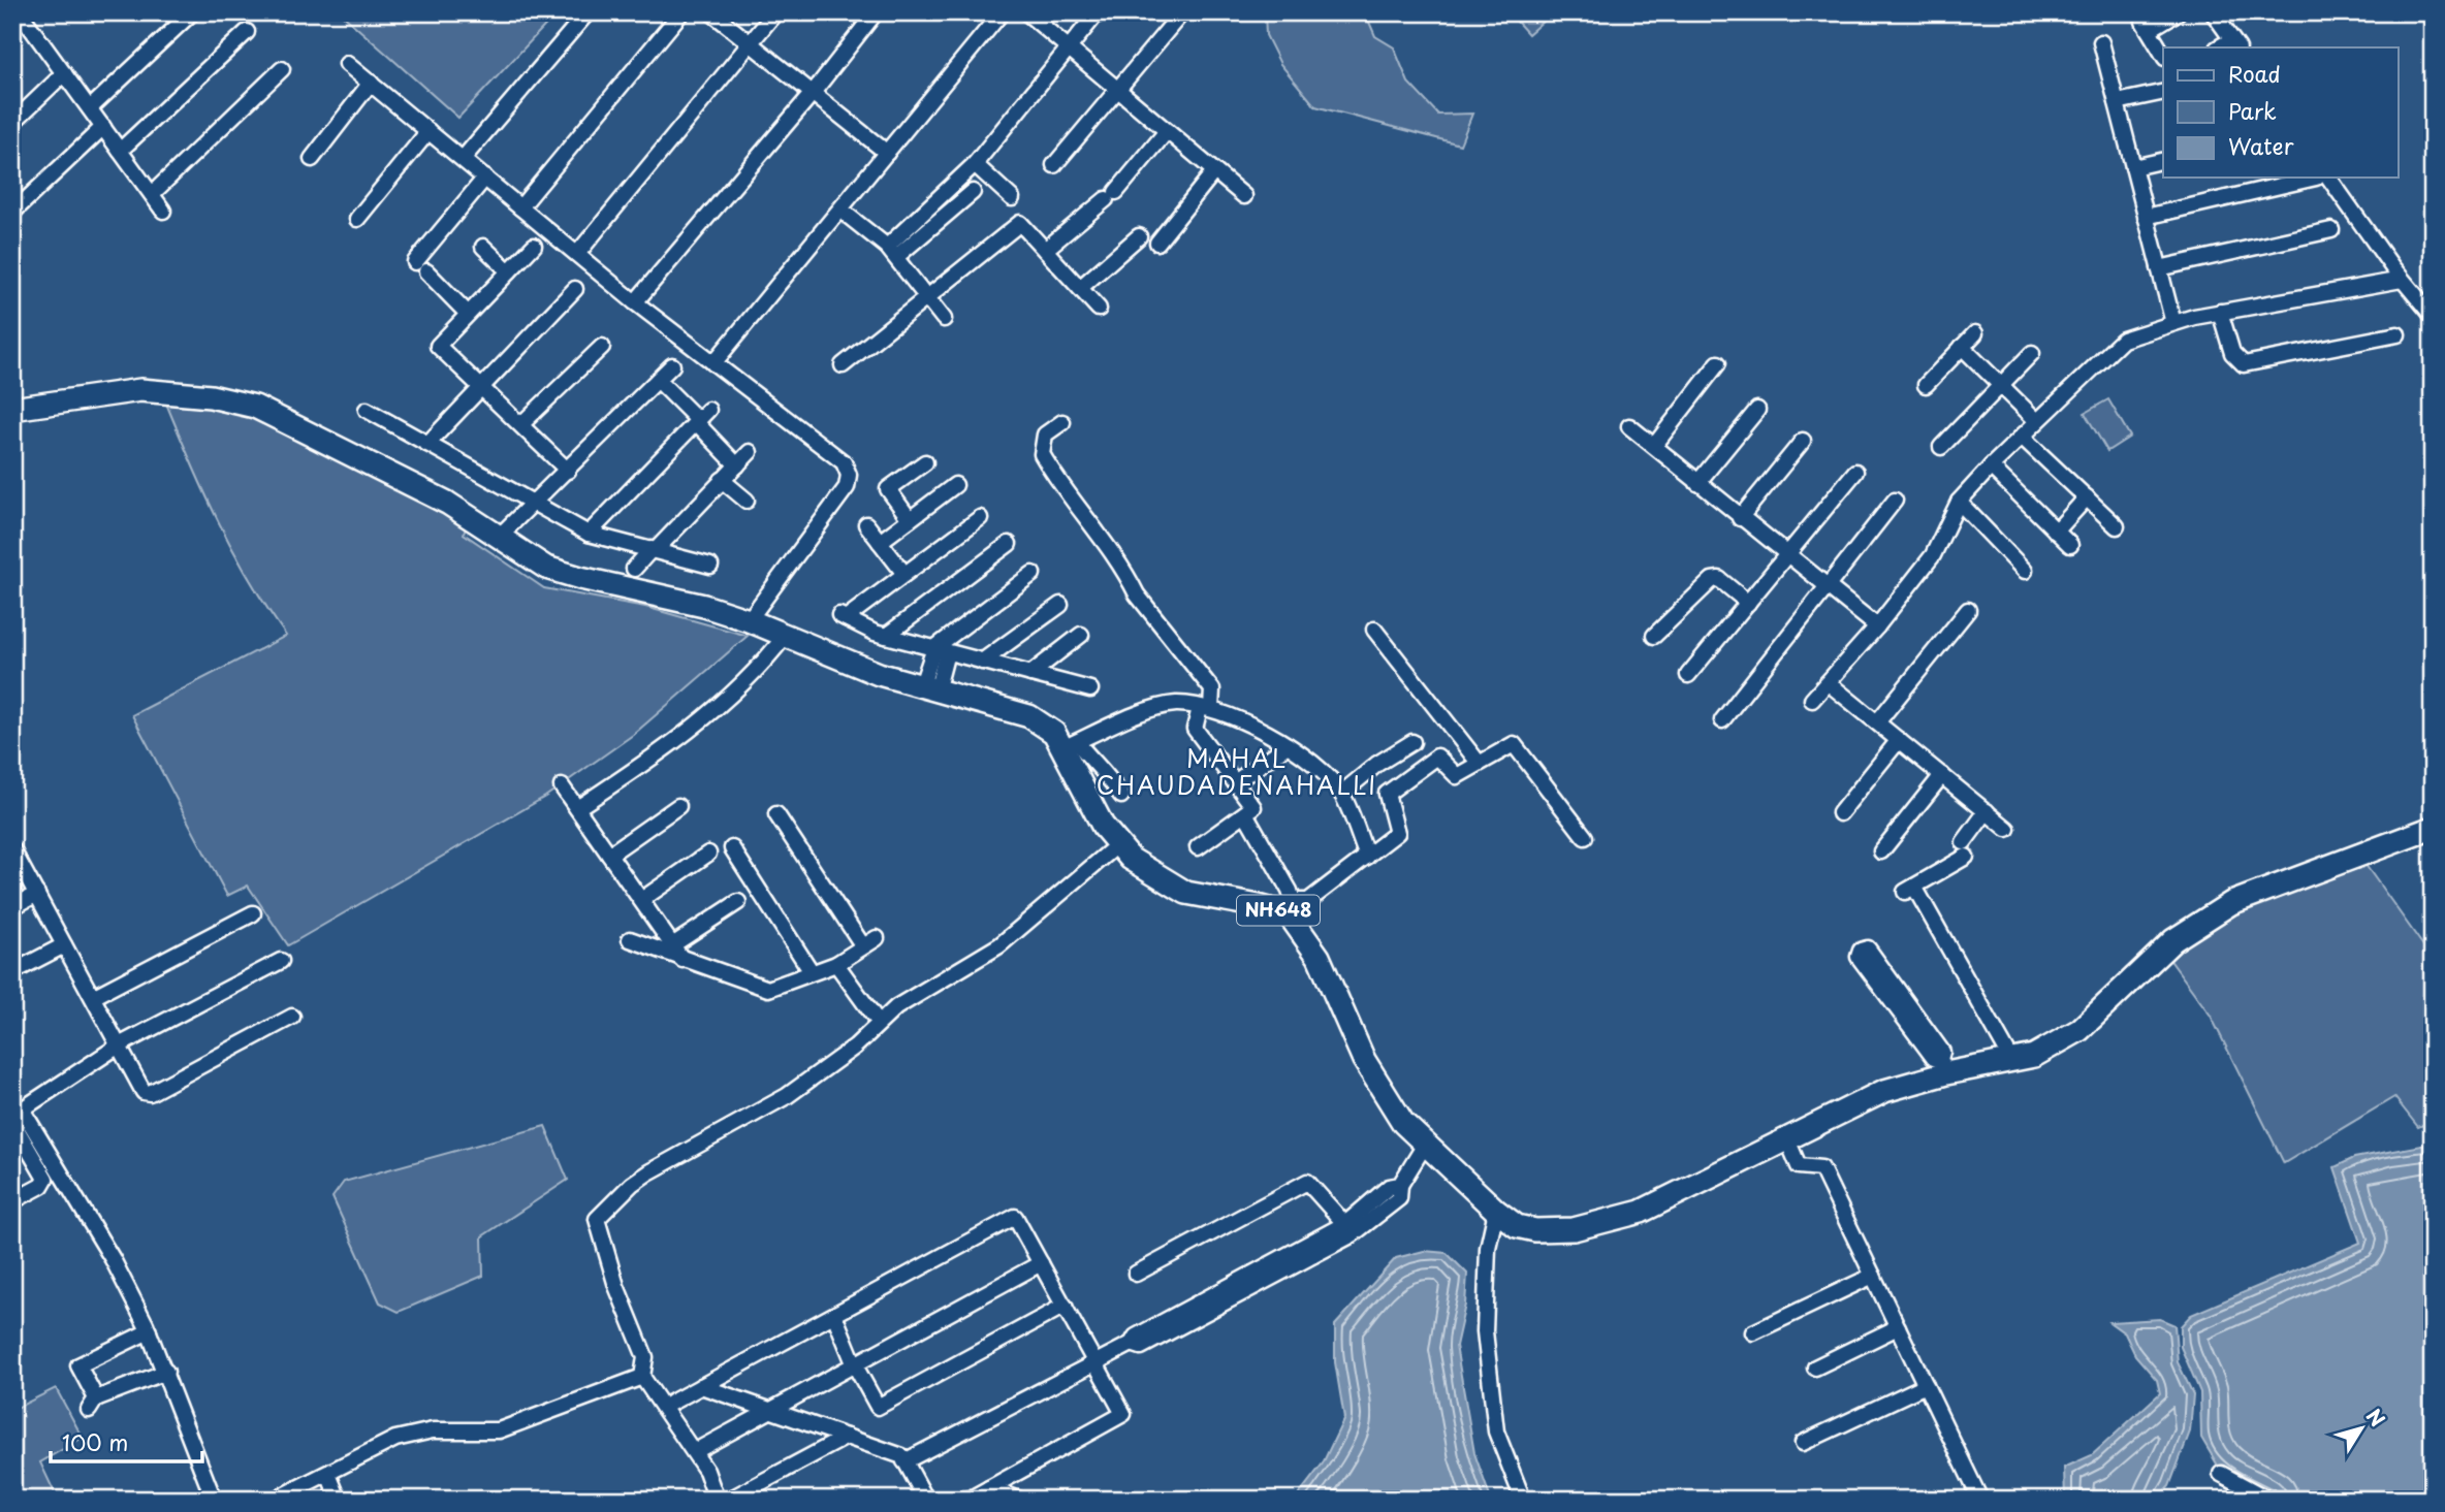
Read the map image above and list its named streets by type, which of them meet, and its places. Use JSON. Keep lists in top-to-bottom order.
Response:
{
  "streets": {
    "highway": ["NH648"]
  },
  "districts": ["MAHAL CHAUDADENAHALLI"],
  "legend": ["Road", "Park", "Water"],
  "scale_bar": "100 m",
  "north": "top right"
}
